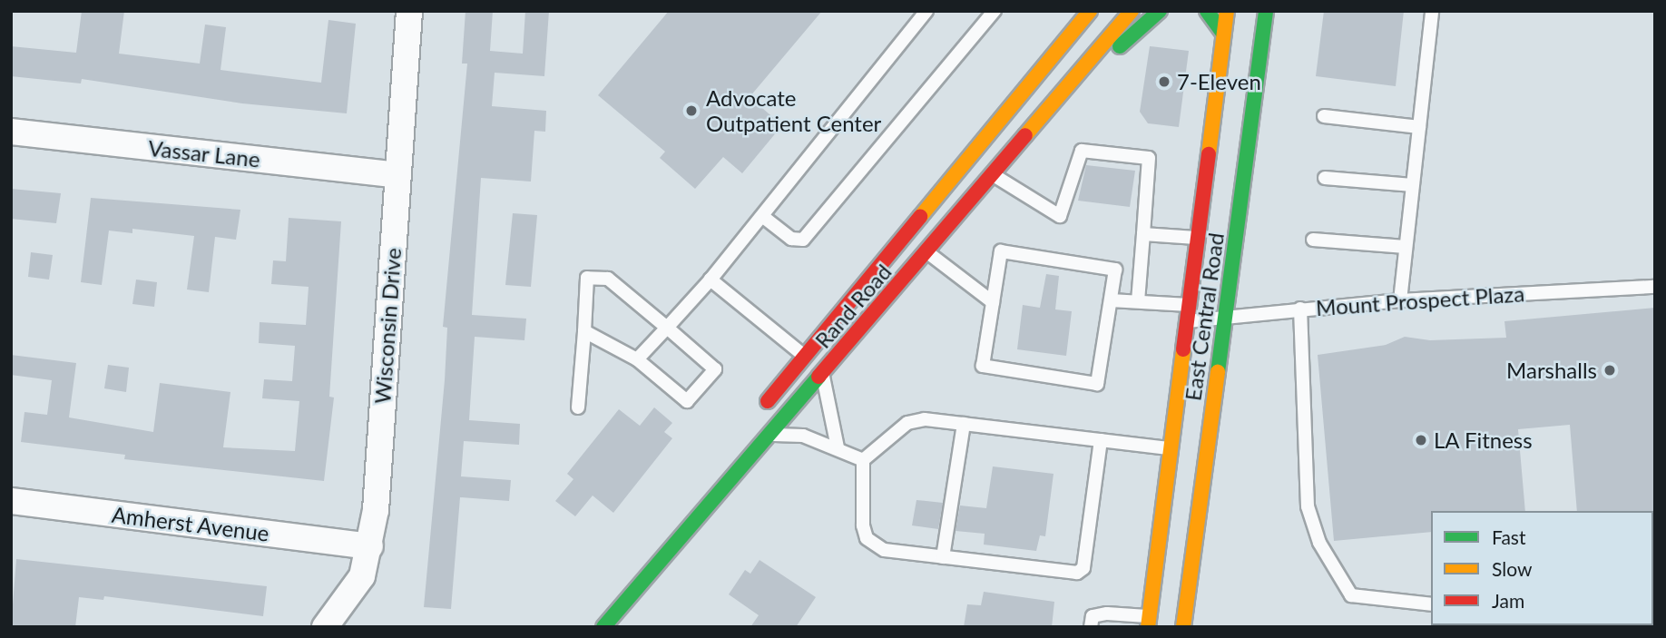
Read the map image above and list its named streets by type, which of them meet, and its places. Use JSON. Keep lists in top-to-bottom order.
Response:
{
  "streets": {
    "main road": ["Rand Road", "East Central Road"],
    "street": ["Vassar Lane", "Wisconsin Drive", "Amherst Avenue"],
    "lane": ["Mount Prospect Plaza"]
  },
  "crossings": [
    ["Vassar Lane", "Wisconsin Drive"],
    ["Mount Prospect Plaza", "East Central Road"],
    ["Wisconsin Drive", "Amherst Avenue"]
  ],
  "places": [
    "7-Eleven",
    "Advocate Outpatient Center",
    "Marshalls",
    "LA Fitness"
  ],
  "legend": ["Fast", "Slow", "Jam"]
}
